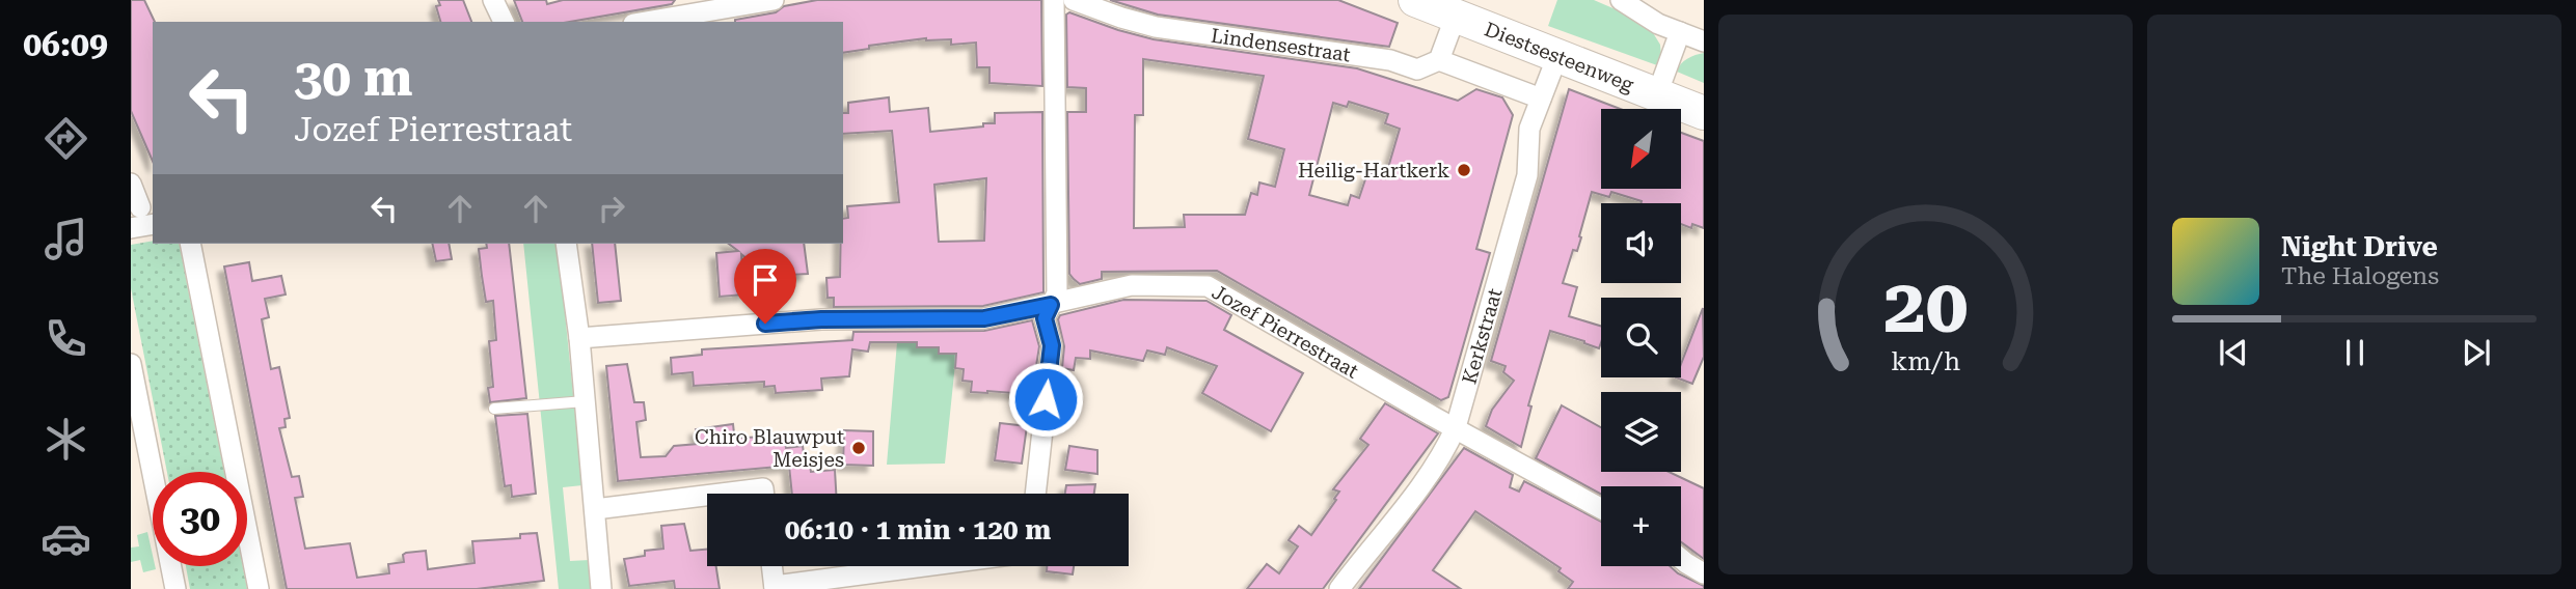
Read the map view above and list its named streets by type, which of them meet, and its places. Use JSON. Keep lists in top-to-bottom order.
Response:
{
  "streets": {
    "main road": ["Diestsesteenweg"],
    "street": ["Lindensestraat", "Jozef Pierrestraat", "Kerkstraat"]
  },
  "crossings": [
    ["Diestsesteenweg", "Kerkstraat"],
    ["Jozef Pierrestraat", "Kerkstraat"]
  ],
  "places": ["Heilig-Hartkerk", "Chiro Blauwput Meisjes"],
  "north": "bottom left",
  "page": {
    "tabs": "06:09",
    "turn": ["30 m", "Jozef Pierrestraat"],
    "map_buttons": "+",
    "song": ["Night Drive", "The Halogens"],
    "limit": "30",
    "trip": "06:10 · 1 min · 120 m",
    "gauge": ["20", "km/h"]
  }
}
